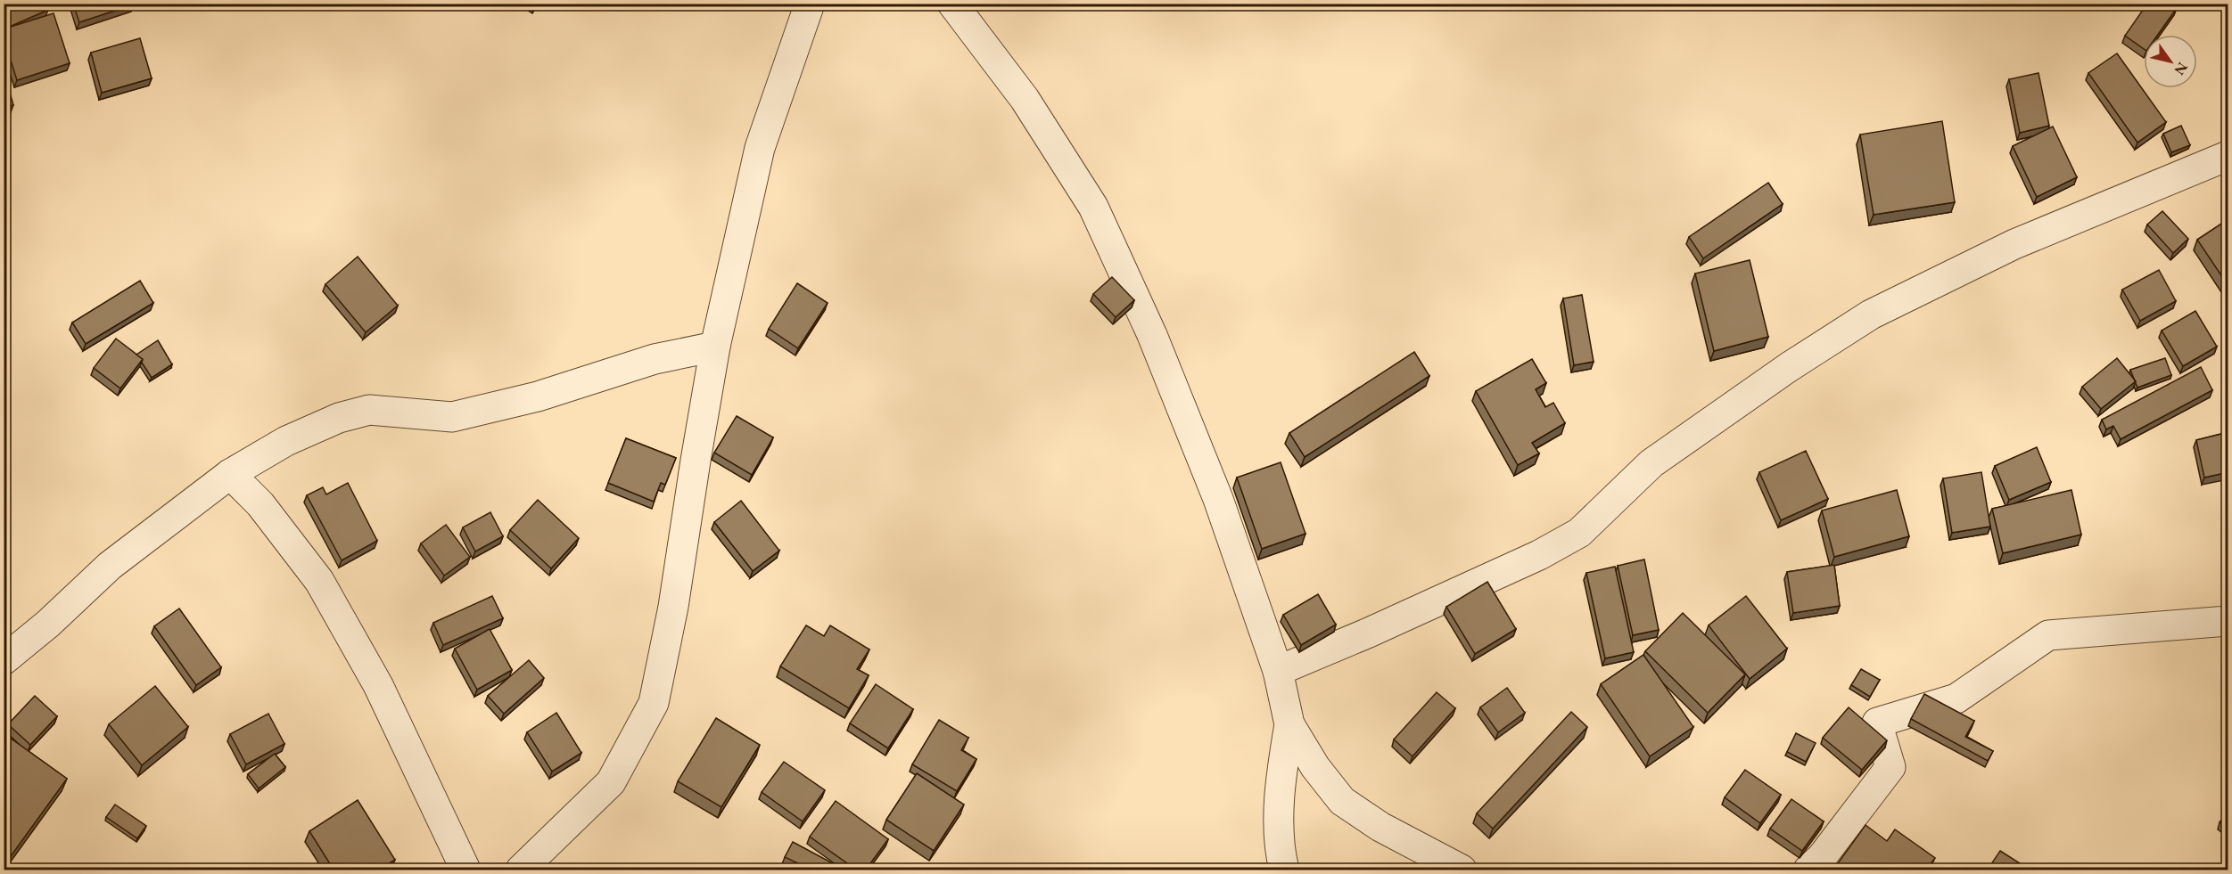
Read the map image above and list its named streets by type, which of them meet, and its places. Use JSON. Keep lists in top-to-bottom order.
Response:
{
  "north": "bottom right"
}
